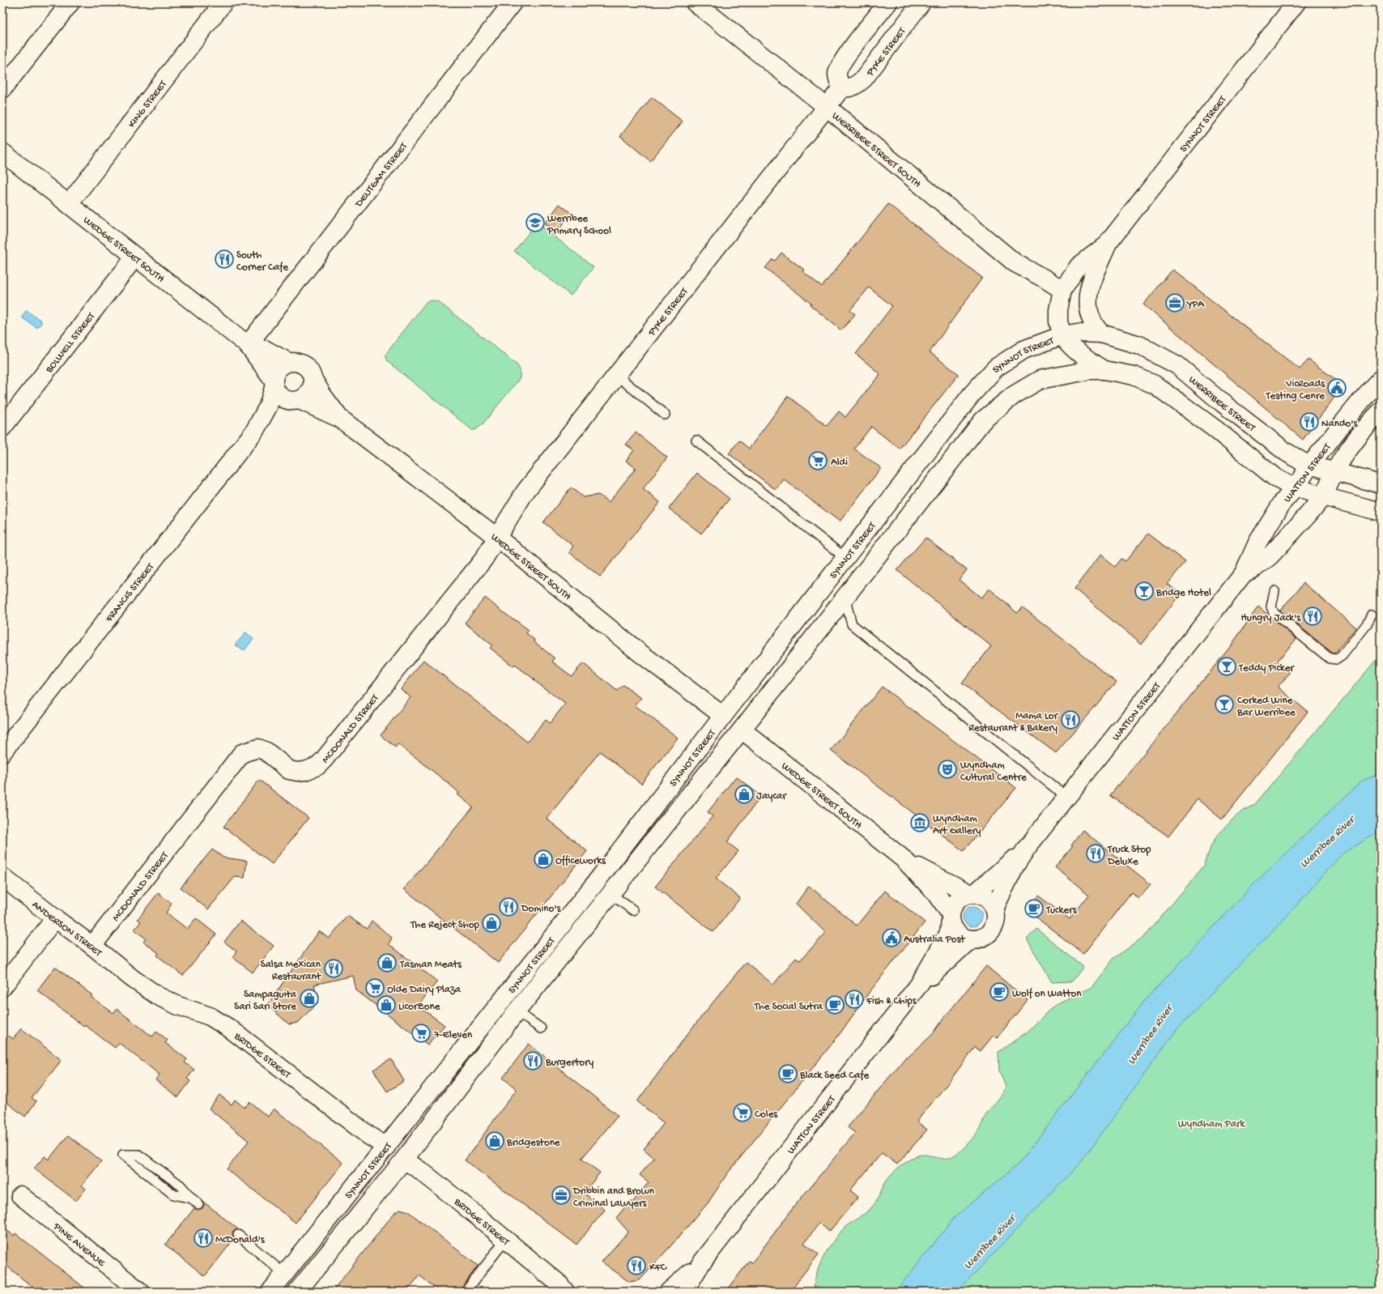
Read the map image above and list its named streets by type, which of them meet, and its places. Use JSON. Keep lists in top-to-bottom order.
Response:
{
  "streets": {
    "main road": [
      "PYKE STREET",
      "KING STREET",
      "SYNNOT STREET",
      "WERRIBEE STREET SOUTH",
      "DEUTGAM STREET",
      "WEDGE STREET SOUTH",
      "BOLWELL STREET",
      "WERRIBEE STREET",
      "WATTON STREET",
      "FRANCIS STREET",
      "MCDONALD STREET",
      "ANDERSON STREET",
      "BRIDGE STREET",
      "PINE AVENUE"
    ]
  },
  "crossings": [
    ["PYKE STREET", "WERRIBEE STREET SOUTH"],
    ["PYKE STREET", "WEDGE STREET SOUTH"],
    ["PYKE STREET", "MCDONALD STREET"],
    ["KING STREET", "WEDGE STREET SOUTH"],
    ["SYNNOT STREET", "WERRIBEE STREET SOUTH"],
    ["SYNNOT STREET", "WEDGE STREET SOUTH"],
    ["SYNNOT STREET", "WERRIBEE STREET"],
    ["SYNNOT STREET", "BRIDGE STREET"],
    ["DEUTGAM STREET", "WEDGE STREET SOUTH"],
    ["WEDGE STREET SOUTH", "BOLWELL STREET"],
    ["WEDGE STREET SOUTH", "WATTON STREET"],
    ["WEDGE STREET SOUTH", "FRANCIS STREET"],
    ["WEDGE STREET SOUTH", "MCDONALD STREET"],
    ["WERRIBEE STREET", "WATTON STREET"],
    ["MCDONALD STREET", "ANDERSON STREET"],
    ["ANDERSON STREET", "BRIDGE STREET"]
  ],
  "water": ["Werribee River"],
  "parks": ["Wyndham Park"],
  "places": {
    "school or university": ["Werribee Primary School"],
    "restaurant": [
      "South Corner Cafe",
      "Nando's",
      "Hungry Jack's",
      "Mama Lor Restaurant & Bakery",
      "Truck Stop Deluxe",
      "Domino's",
      "Salsa Mexican Restaurant",
      "Fish & Chips",
      "Burgertory",
      "McDonald's",
      "KFC"
    ],
    "office": ["YPA", "Dribbin and Brown Criminal Lawyers"],
    "public building": ["VicRoads Testing Cenre", "Australia Post"],
    "supermarket": [
      "Aldi",
      "Olde Dairy Plaza",
      "7-Eleven",
      "Coles"
    ],
    "bar": ["Bridge Hotel", "Teddy Picker", "Corked Wine Bar Werribee"],
    "theatre": ["Wyndham Cultural Centre"],
    "shop": [
      "Jaycar",
      "Officeworks",
      "The Reject Shop",
      "Tasman Meats",
      "Sampaguita Sari Sari Store",
      "LicorZone",
      "Bridgestone"
    ],
    "museum": ["Wyndham Art Gallery"],
    "cafe": [
      "Tuckers",
      "Wolf on Watton",
      "The Social Sutra",
      "Black Seed Cafe"
    ]
  }
}
